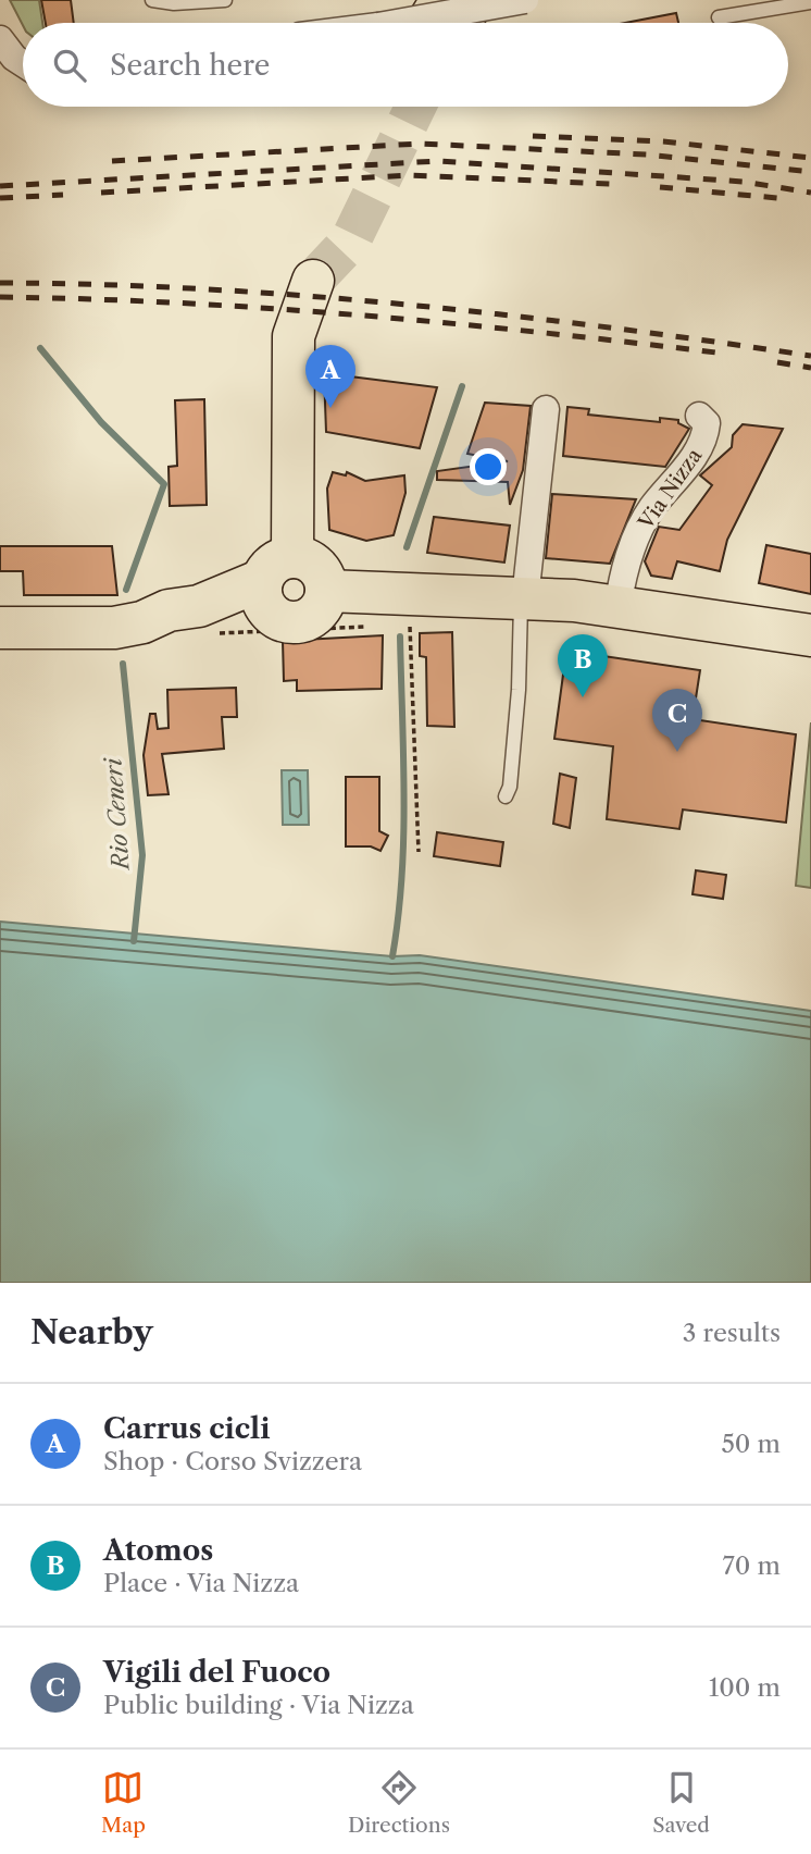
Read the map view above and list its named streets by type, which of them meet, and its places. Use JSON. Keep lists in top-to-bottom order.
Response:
{
  "streets": {
    "street": ["Via Nizza"]
  },
  "water": ["Rio Ceneri"],
  "page": {
    "search": "Search here",
    "pins": ["A", "B", "C"],
    "heading": ["Nearby", "3 results"],
    "list": [
      {
        "mark": "A",
        "name": "Carrus cicli",
        "note": "Shop · Corso Svizzera",
        "value": "50 m"
      },
      {
        "mark": "B",
        "name": "Atomos",
        "note": "Place · Via Nizza",
        "value": "70 m"
      },
      {
        "mark": "C",
        "name": "Vigili del Fuoco",
        "note": "Public building · Via Nizza",
        "value": "100 m"
      }
    ],
    "nav": ["Map", "Directions", "Saved"]
  }
}
